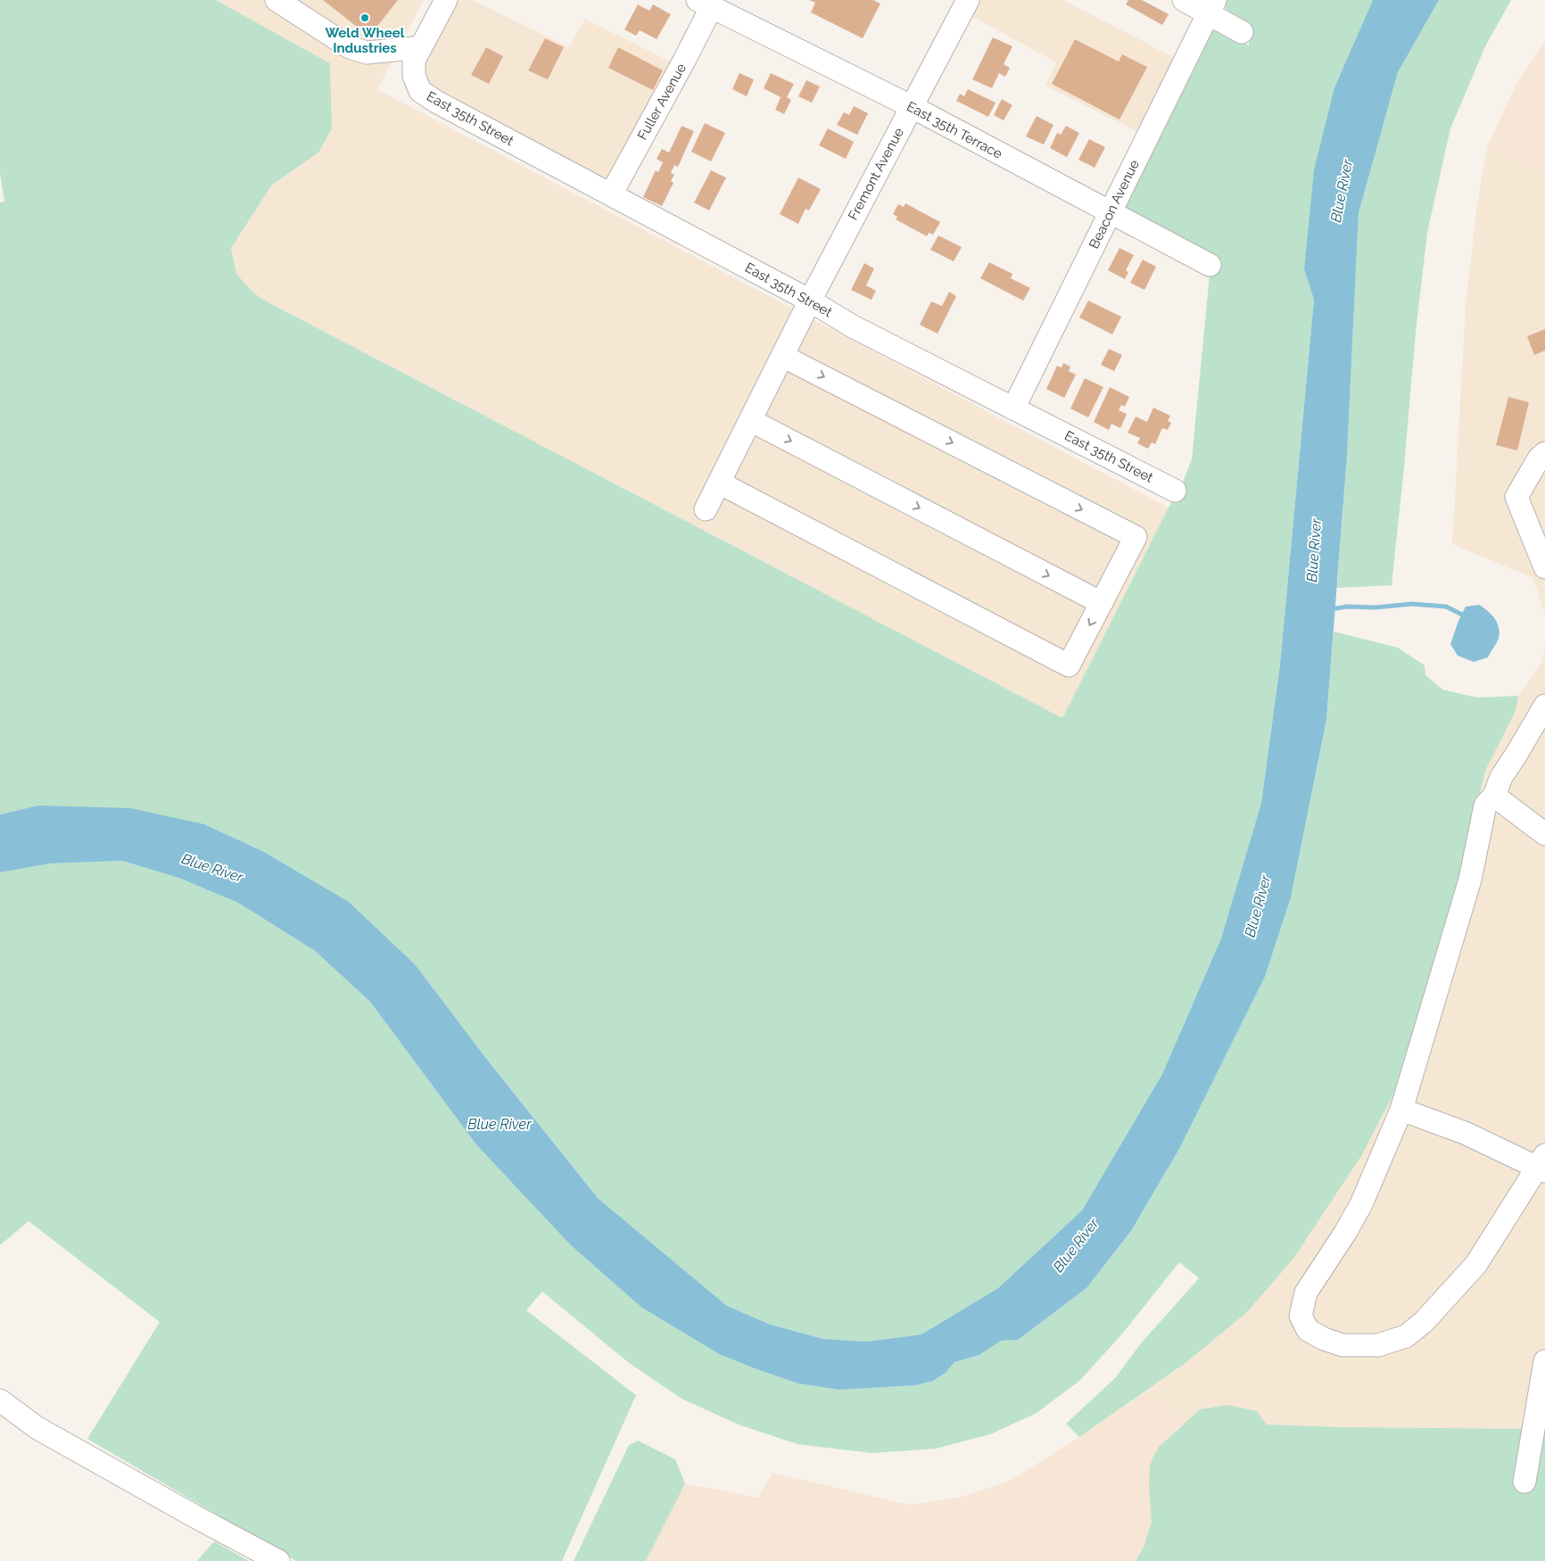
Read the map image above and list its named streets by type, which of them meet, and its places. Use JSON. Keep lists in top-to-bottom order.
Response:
{
  "streets": {
    "street": [
      "Fuller Avenue",
      "East 35th Street",
      "East 35th Terrace",
      "Fremont Avenue",
      "Beacon Avenue"
    ]
  },
  "crossings": [
    ["Fuller Avenue", "East 35th Street"],
    ["Fuller Avenue", "East 35th Terrace"],
    ["East 35th Street", "Fremont Avenue"],
    ["East 35th Street", "Beacon Avenue"],
    ["East 35th Terrace", "Fremont Avenue"],
    ["East 35th Terrace", "Beacon Avenue"]
  ],
  "water": ["Blue River"],
  "places": ["Weld Wheel Industries"]
}
